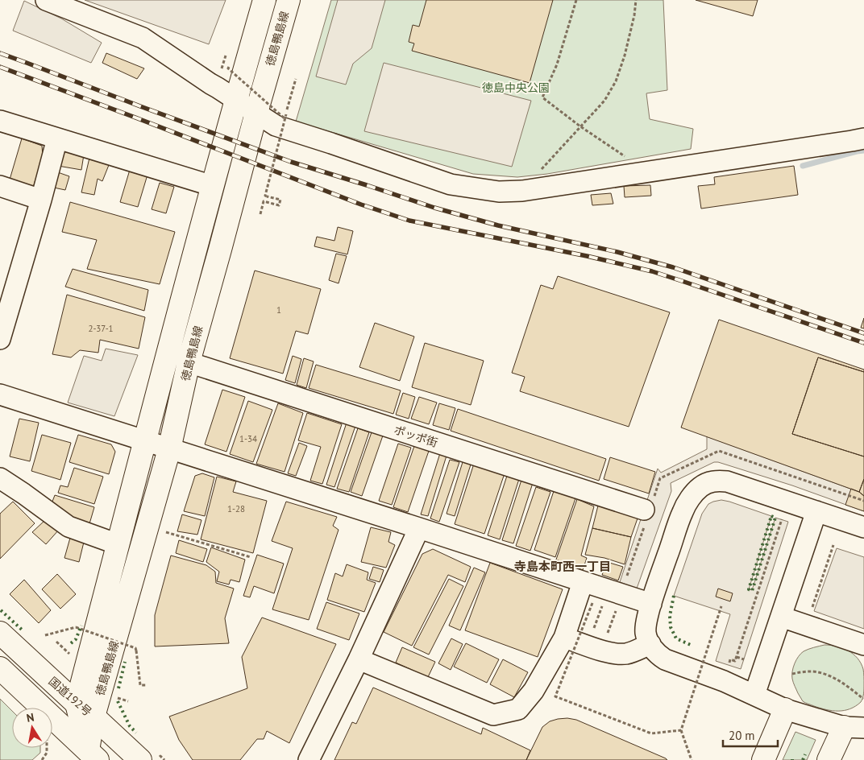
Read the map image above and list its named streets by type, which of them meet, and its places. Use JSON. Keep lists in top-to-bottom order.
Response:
{
  "streets": {
    "main road": ["徳島鴨島線", "国道192号"],
    "street": ["ポッポ街"]
  },
  "crossings": [
    ["徳島鴨島線", "ポッポ街"],
    ["徳島鴨島線", "国道192号"]
  ],
  "districts": ["寺島本町西一丁目"],
  "parks": ["徳島中央公園"],
  "house_numbers": [
    "1",
    "2-37-1",
    "1-34",
    "1-28"
  ],
  "scale_bar": "20 m",
  "north": "top"
}
